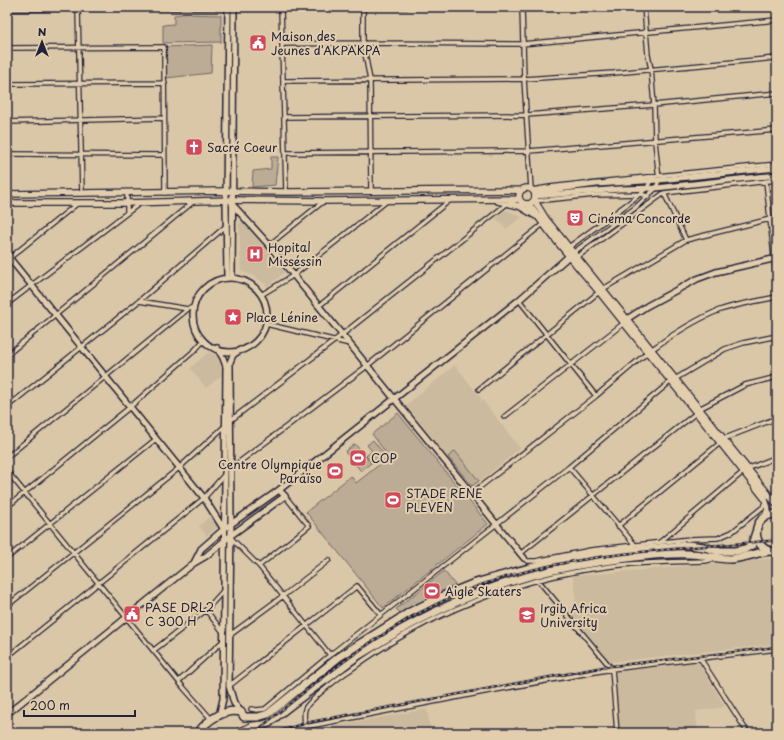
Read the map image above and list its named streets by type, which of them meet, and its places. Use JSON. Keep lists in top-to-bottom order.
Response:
{
  "places": {
    "public building": ["Maison des Jeunes d'AKPAKPA", "PASE DRL2 C 300 H"],
    "church": ["Sacré Coeur"],
    "theatre": ["Cinéma Concorde"],
    "hospital": ["Hopital Misséssin"],
    "place": ["Place Lénine"],
    "sports": [
      "COP",
      "Centre Olympique Paraïso",
      "STADE RENE PLEVEN",
      "Aigle Skaters"
    ],
    "school or university": ["Irgib Africa University"]
  },
  "scale_bar": "200 m",
  "north": "top"
}
